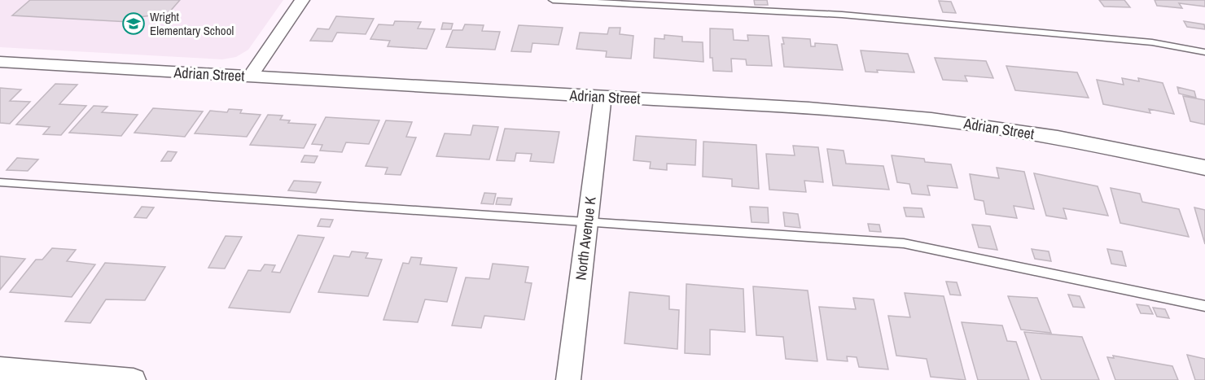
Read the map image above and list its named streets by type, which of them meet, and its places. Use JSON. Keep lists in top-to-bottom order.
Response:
{
  "streets": {
    "street": ["Adrian Street", "North Avenue K"]
  },
  "crossings": [
    ["Adrian Street", "North Avenue K"]
  ],
  "places": {
    "school or university": ["Wright Elementary School"]
  }
}
